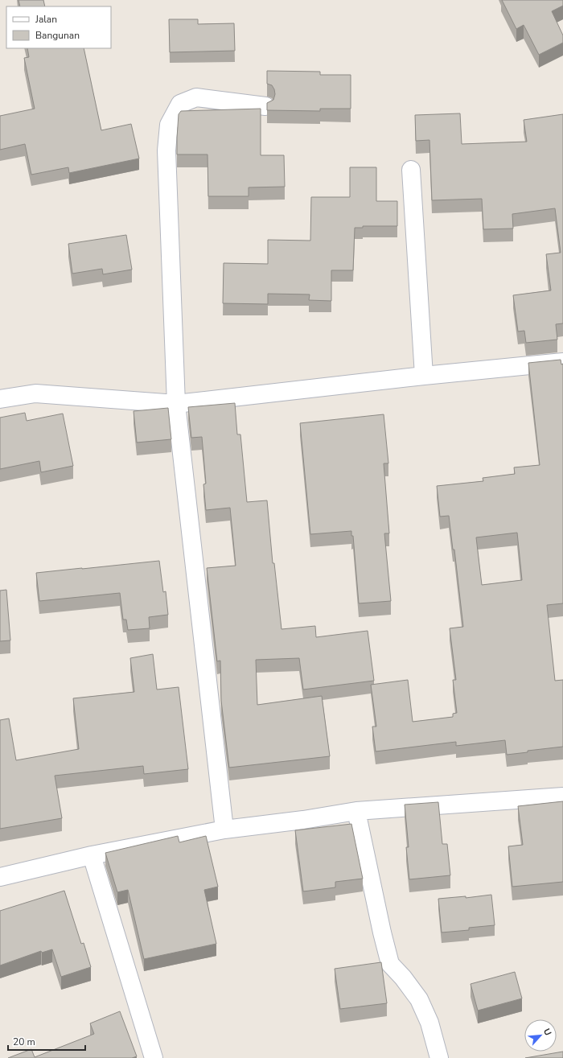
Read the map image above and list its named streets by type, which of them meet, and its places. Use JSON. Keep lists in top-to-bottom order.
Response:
{
  "legend": ["Jalan", "Bangunan"],
  "scale_bar": "20 m",
  "north": "top right"
}
